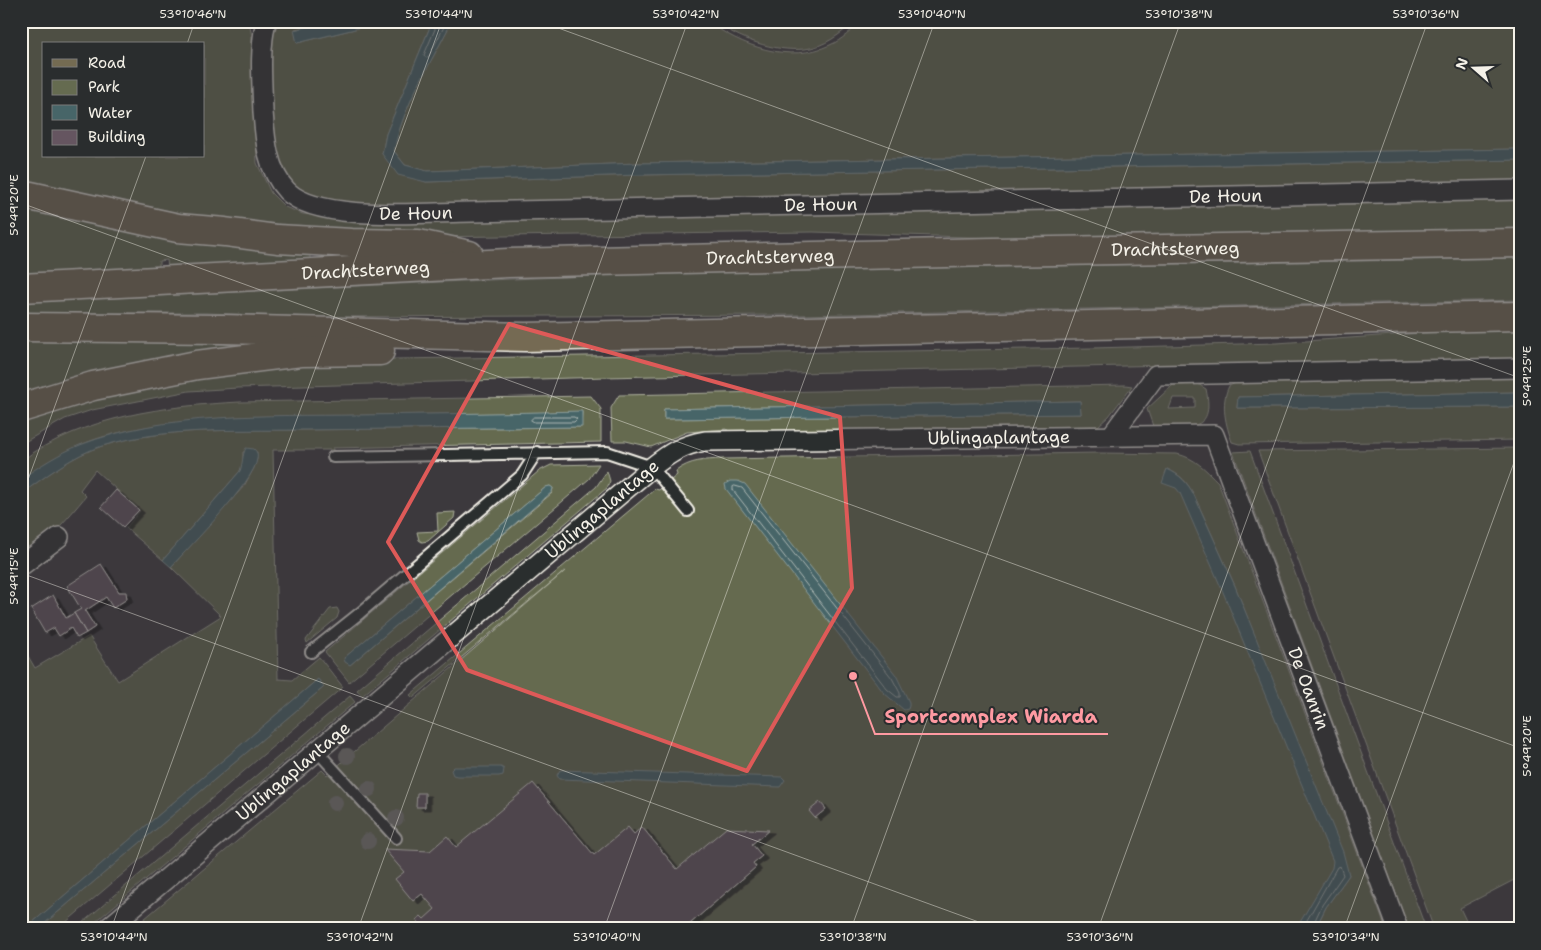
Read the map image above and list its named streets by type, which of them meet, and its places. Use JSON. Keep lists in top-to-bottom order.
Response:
{
  "streets": {
    "main road": ["Drachtsterweg"],
    "street": ["De Houn", "Ublingaplantage", "De Oanrin"]
  },
  "crossings": [
    ["Ublingaplantage", "De Oanrin"]
  ],
  "places": ["Sportcomplex Wiarda"],
  "legend": [
    "Road",
    "Park",
    "Water",
    "Building"
  ],
  "north": "left",
  "coordinates": [
    "53°10'46\"N",
    "53°10'44\"N",
    "53°10'42\"N",
    "53°10'40\"N",
    "53°10'38\"N",
    "53°10'36\"N",
    "5°49'20\"E",
    "5°49'25\"E",
    "5°49'15\"E",
    "53°10'34\"N"
  ]
}
